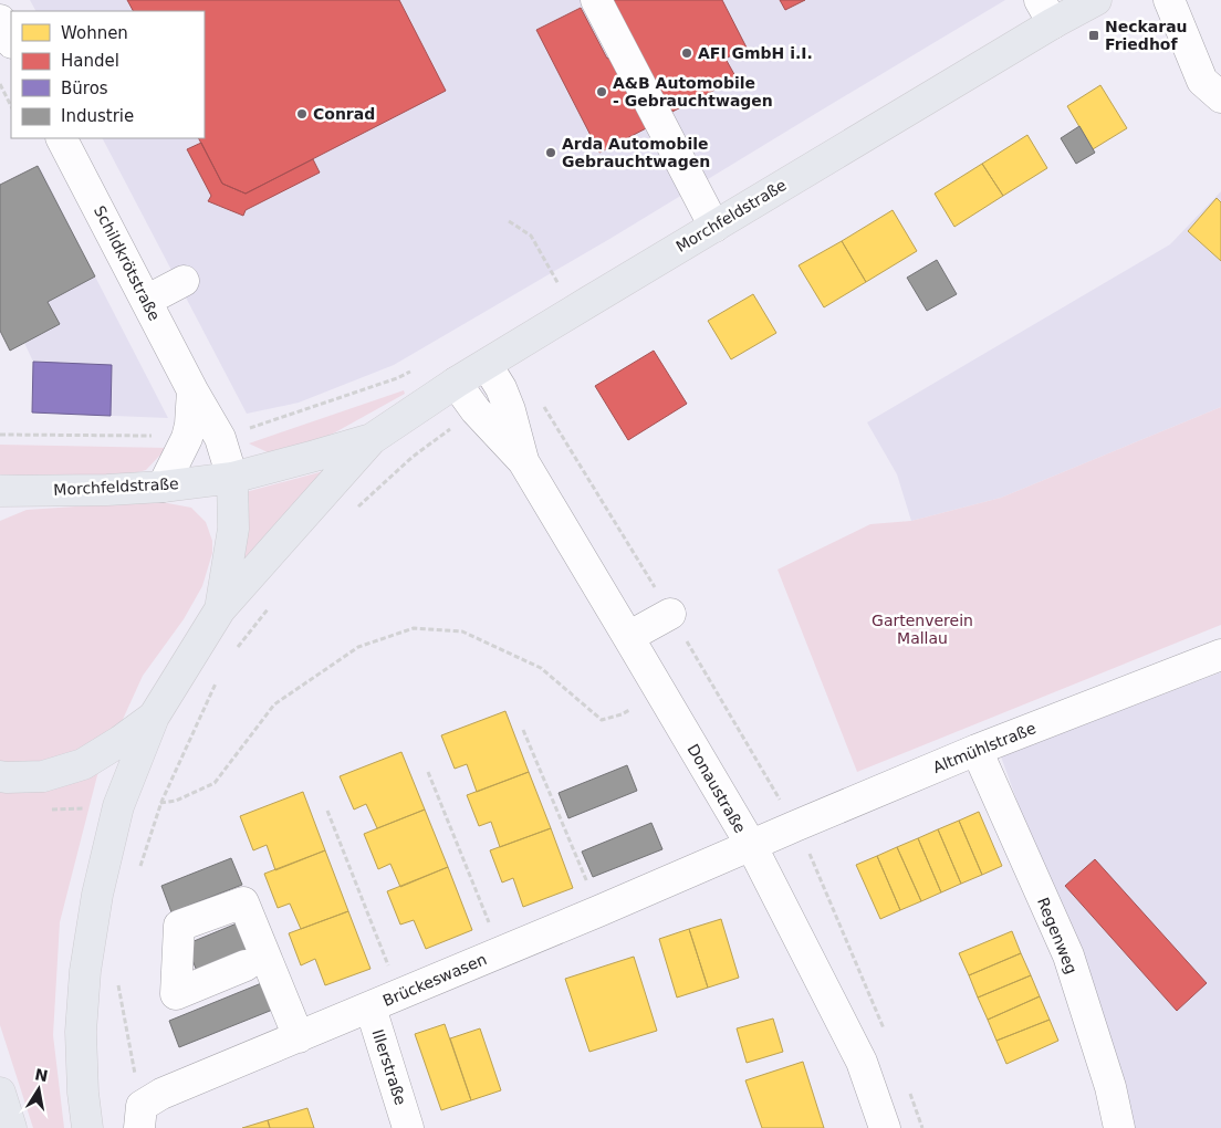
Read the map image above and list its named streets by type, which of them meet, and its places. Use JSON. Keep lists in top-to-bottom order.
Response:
{
  "streets": {
    "main road": ["Morchfeldstraße"],
    "street": [
      "Schildkrötstraße",
      "Altmühlstraße",
      "Donaustraße",
      "Regenweg",
      "Brückeswasen",
      "Illerstraße"
    ]
  },
  "crossings": [
    ["Morchfeldstraße", "Schildkrötstraße"],
    ["Morchfeldstraße", "Donaustraße"],
    ["Altmühlstraße", "Donaustraße"],
    ["Altmühlstraße", "Regenweg"],
    ["Altmühlstraße", "Brückeswasen"],
    ["Donaustraße", "Brückeswasen"],
    ["Brückeswasen", "Illerstraße"]
  ],
  "parks": ["Gartenverein Mallau"],
  "places": {
    "transit": ["Neckarau Friedhof"],
    "other": [
      "AFI GmbH i.I.",
      "A&B Automobile - Gebrauchtwagen",
      "Conrad",
      "Arda Automobile Gebrauchtwagen"
    ]
  },
  "legend": [
    "Wohnen",
    "Handel",
    "Büros",
    "Industrie"
  ],
  "north": "top"
}
